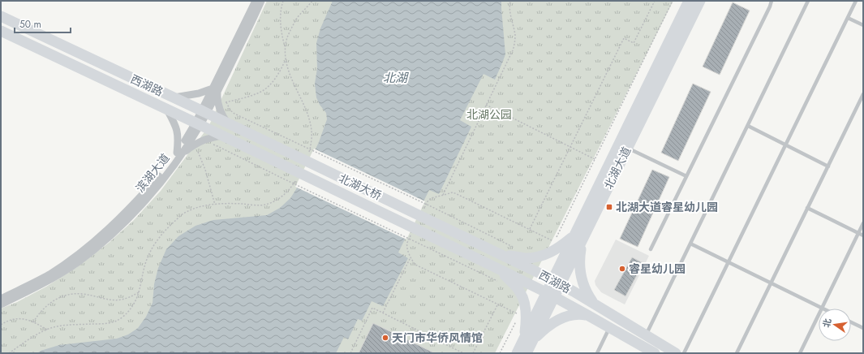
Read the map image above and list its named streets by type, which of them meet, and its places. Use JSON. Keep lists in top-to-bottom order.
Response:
{
  "streets": {
    "main road": ["西湖路", "北湖大道", "北湖大桥"],
    "street": ["滨湖大道"]
  },
  "crossings": [
    ["西湖路", "北湖大道"],
    ["西湖路", "滨湖大道"],
    ["西湖路", "北湖大桥"]
  ],
  "water": ["北湖"],
  "parks": ["北湖公园"],
  "places": {
    "transit": ["北湖大道睿星幼儿园"],
    "other": ["睿星幼儿园", "天门市华侨风情馆"]
  },
  "scale_bar": "50 m",
  "north": "left"
}
